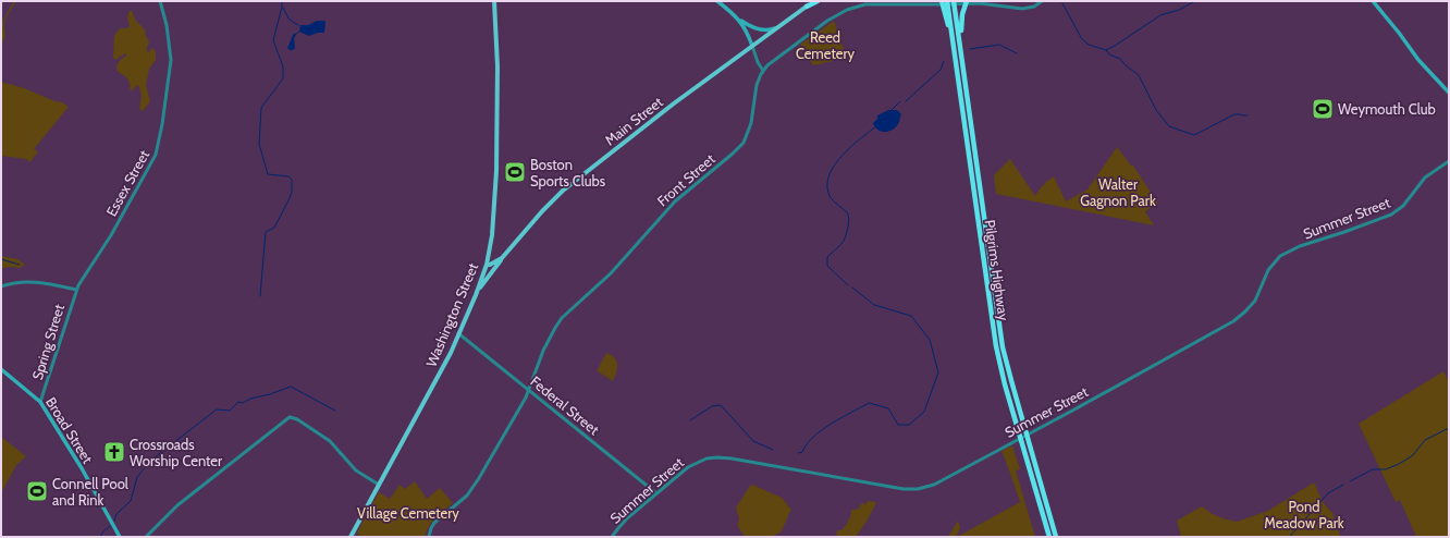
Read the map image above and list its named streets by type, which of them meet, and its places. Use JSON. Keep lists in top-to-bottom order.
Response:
{
  "streets": {
    "highway": ["Pilgrims Highway"],
    "main road": ["Main Street", "Washington Street", "Broad Street"],
    "street": [
      "Front Street",
      "Essex Street",
      "Summer Street",
      "Spring Street",
      "Federal Street"
    ]
  },
  "crossings": [
    ["Main Street", "Washington Street"],
    ["Front Street", "Federal Street"],
    ["Essex Street", "Spring Street"],
    ["Summer Street", "Federal Street"],
    ["Washington Street", "Federal Street"],
    ["Spring Street", "Broad Street"]
  ],
  "parks": [
    "Reed Cemetery",
    "Walter Gagnon Park",
    "Pond Meadow Park",
    "Village Cemetery"
  ],
  "places": {
    "sports": ["Weymouth Club", "Boston Sports Clubs", "Connell Pool and Rink"],
    "church": ["Crossroads Worship Center"]
  }
}
